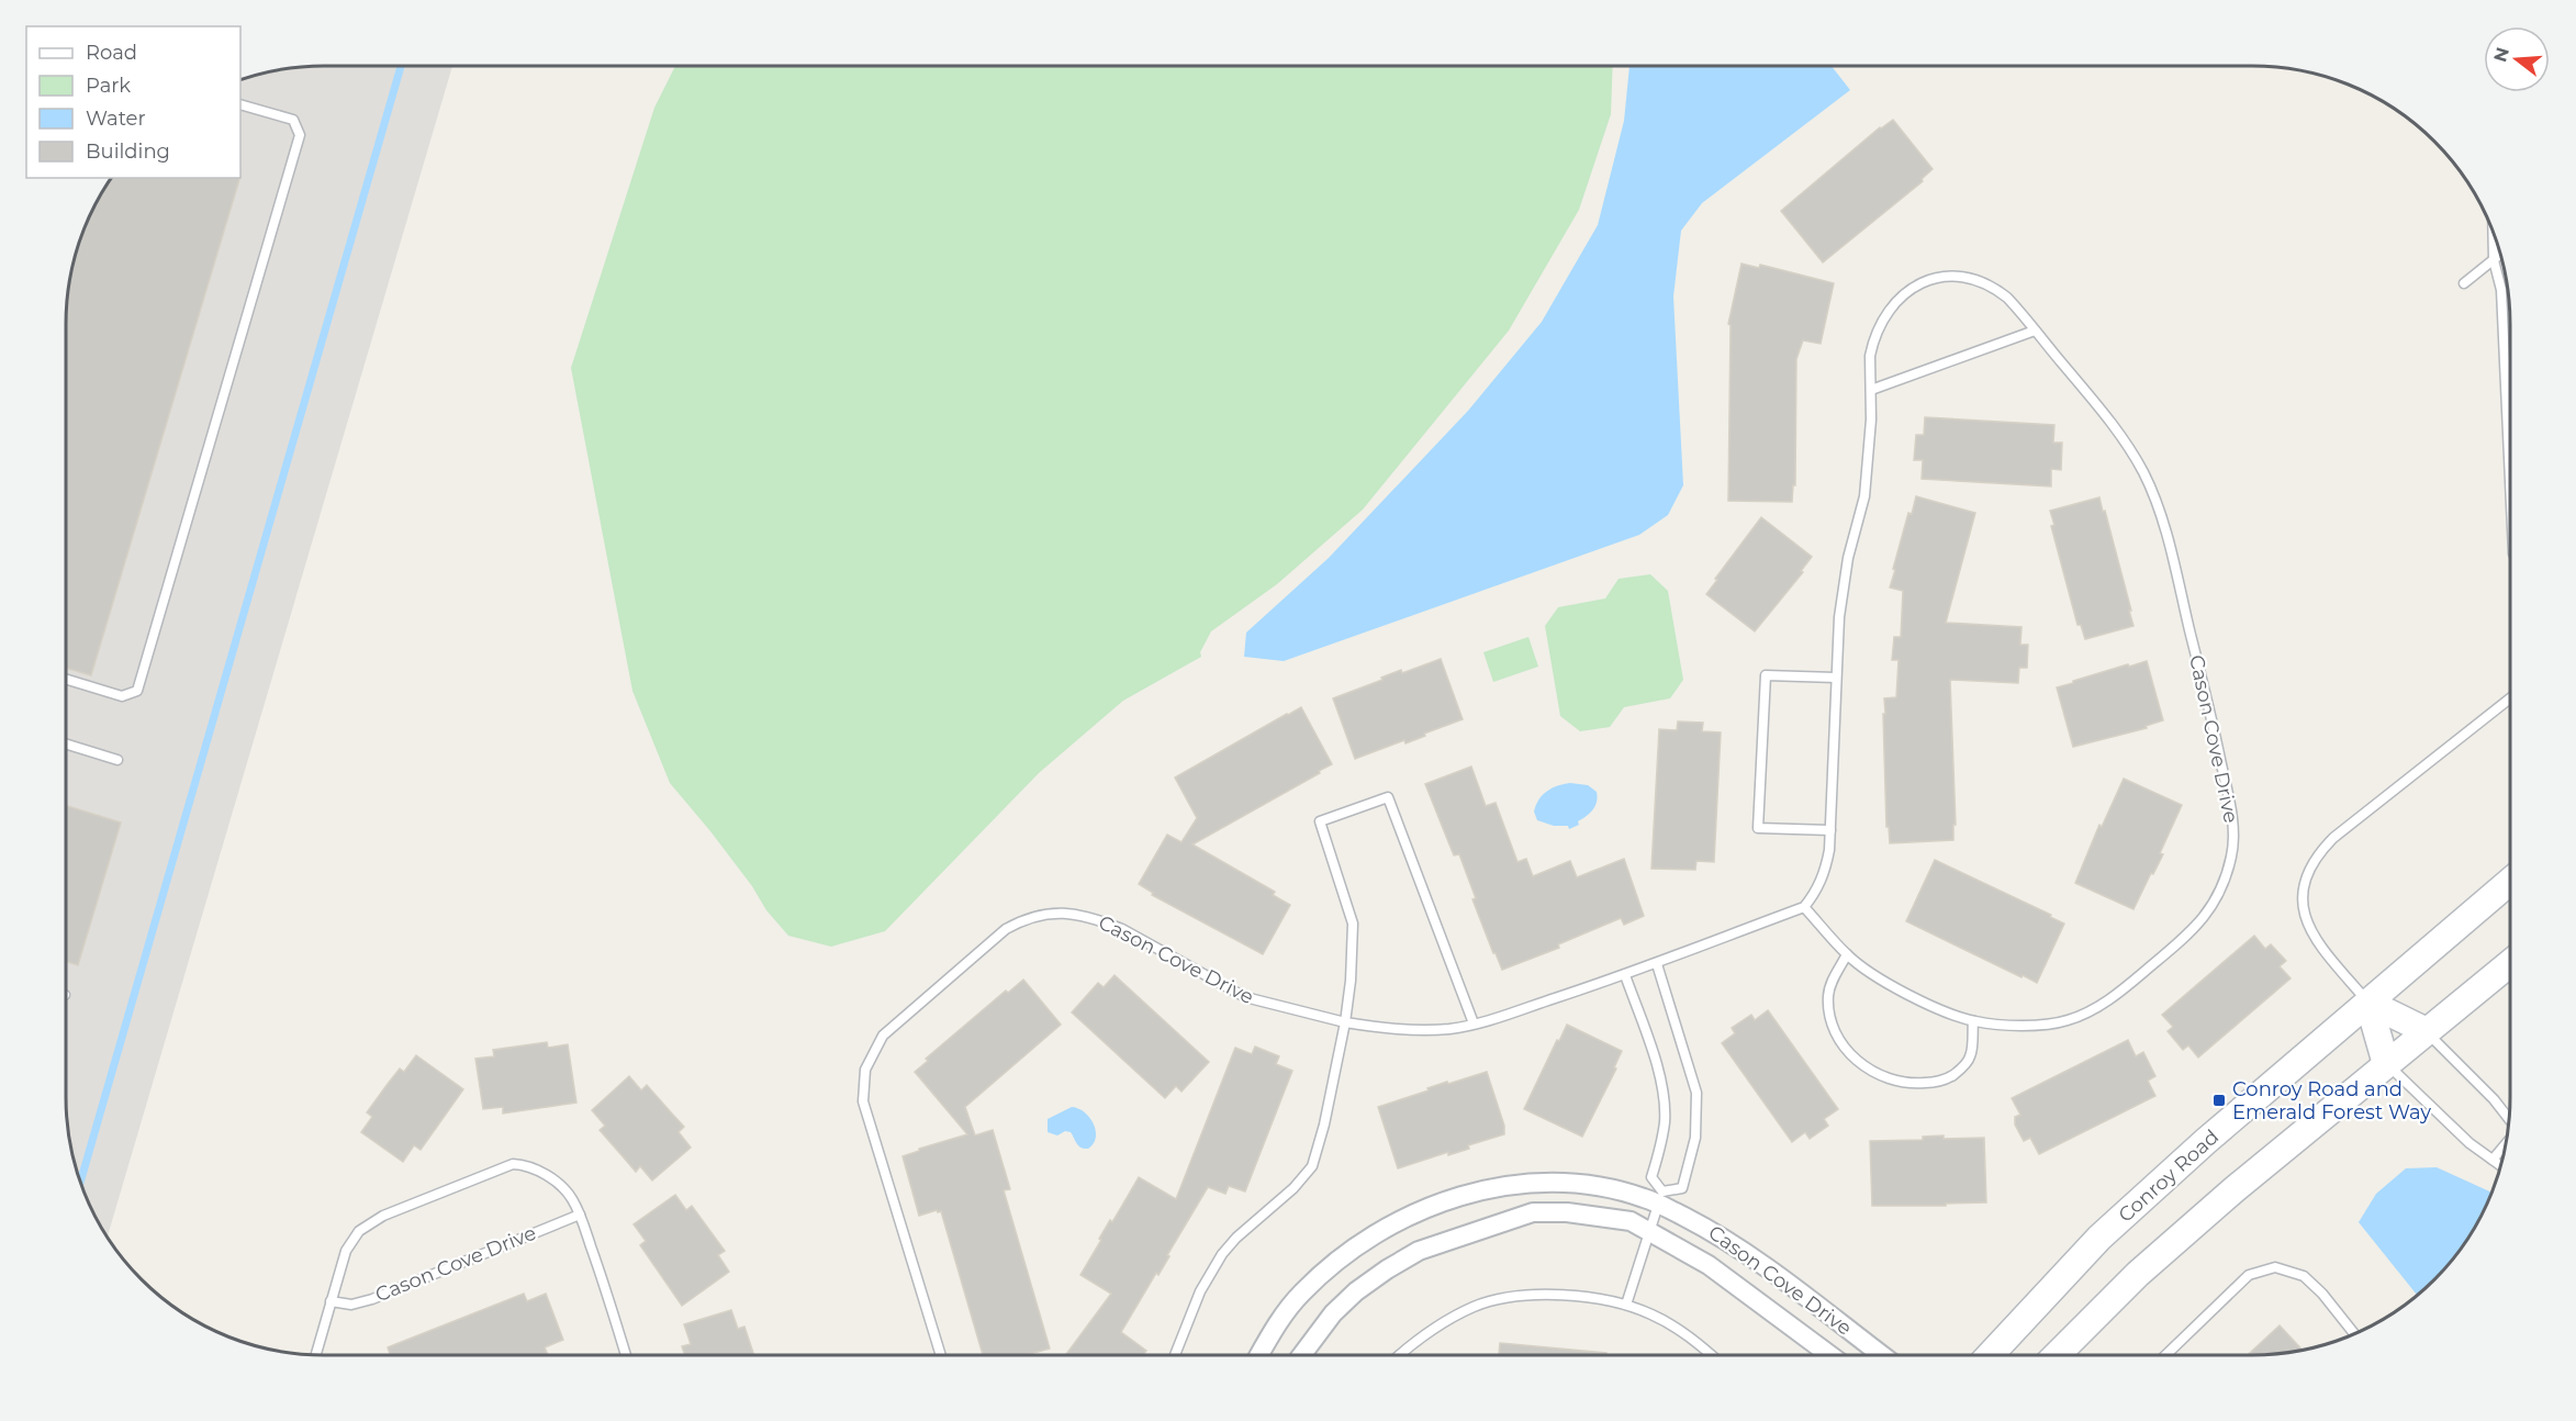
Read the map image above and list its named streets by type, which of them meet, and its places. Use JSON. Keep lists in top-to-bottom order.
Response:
{
  "streets": {
    "main road": ["Conroy Road"],
    "street": ["Cason Cove Drive"]
  },
  "places": {
    "transit": ["Conroy Road and Emerald Forest Way"]
  },
  "legend": [
    "Road",
    "Park",
    "Water",
    "Building"
  ],
  "north": "left"
}
